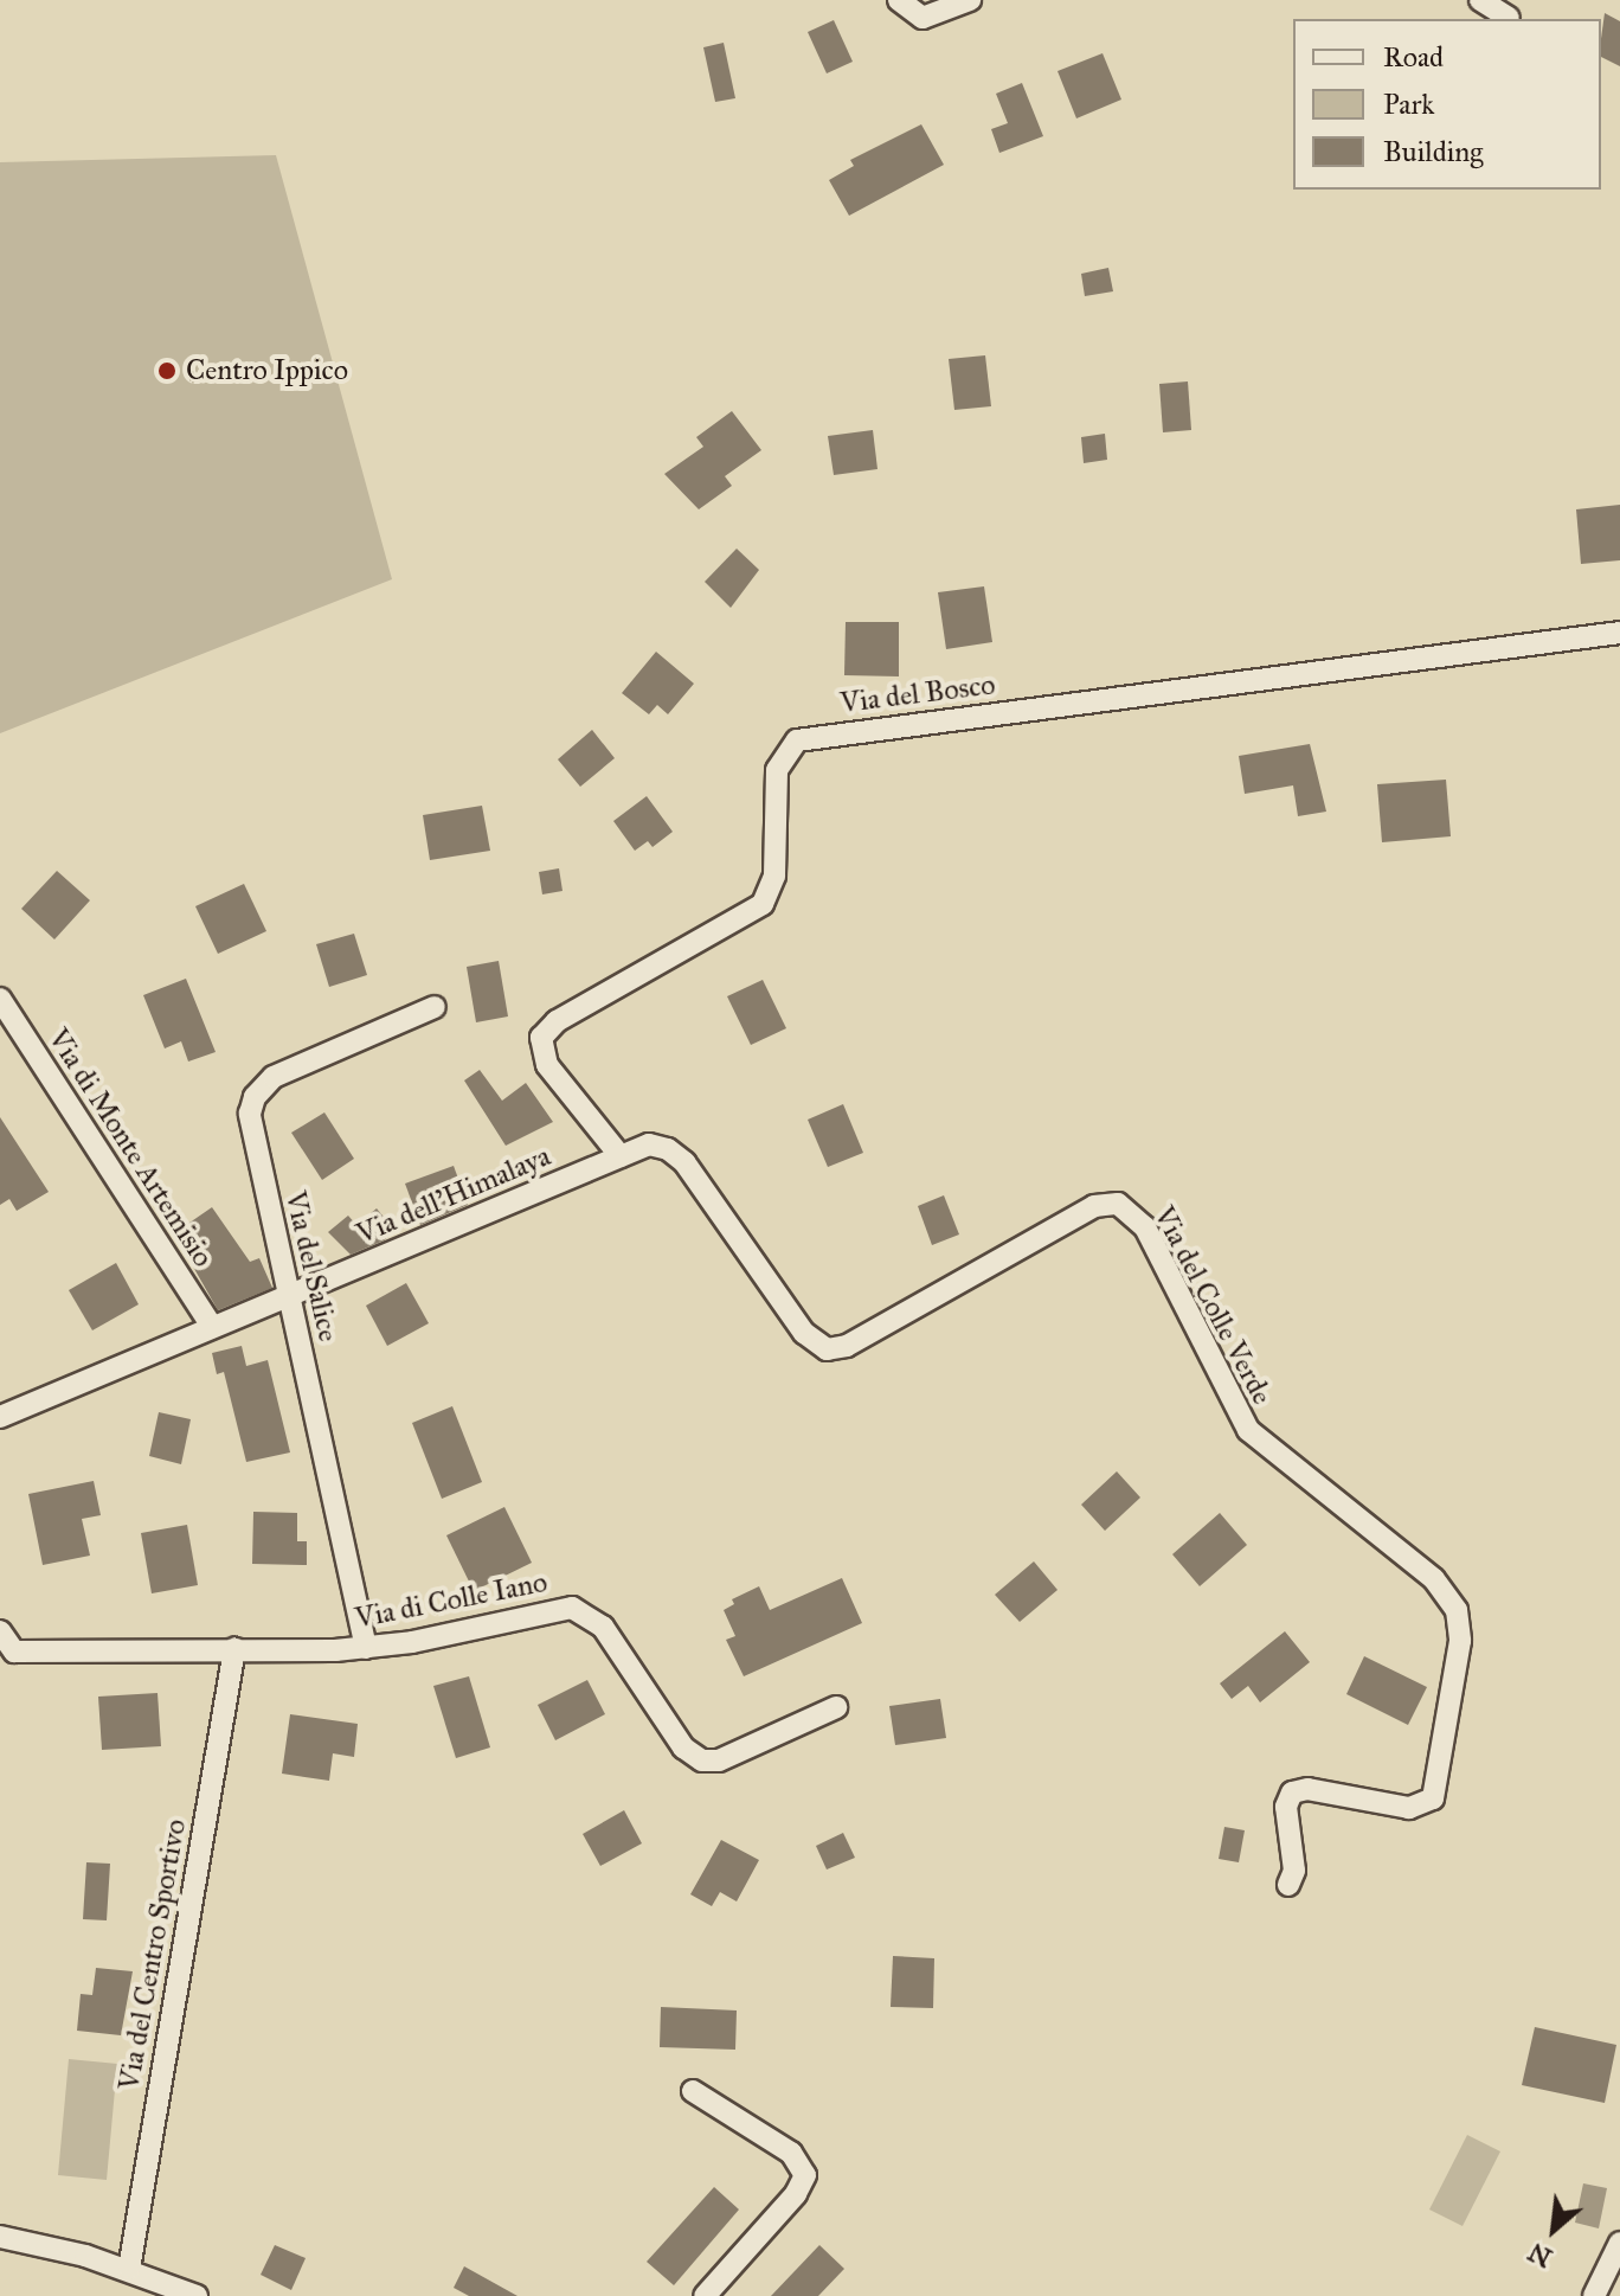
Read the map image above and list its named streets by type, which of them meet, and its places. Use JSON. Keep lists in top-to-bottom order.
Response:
{
  "streets": {
    "street": [
      "Via del Bosco",
      "Via di Monte Artemisio",
      "Via dell'Himalaya",
      "Via del Salice",
      "Via del Colle Verde",
      "Via di Colle Iano",
      "Via del Centro Sportivo"
    ]
  },
  "crossings": [
    ["Via del Bosco", "Via dell'Himalaya"],
    ["Via di Monte Artemisio", "Via dell'Himalaya"],
    ["Via dell'Himalaya", "Via del Salice"],
    ["Via dell'Himalaya", "Via del Colle Verde"],
    ["Via del Salice", "Via di Colle Iano"],
    ["Via di Colle Iano", "Via del Centro Sportivo"]
  ],
  "places": ["Centro Ippico"],
  "legend": ["Road", "Park", "Building"],
  "north": "bottom left"
}
